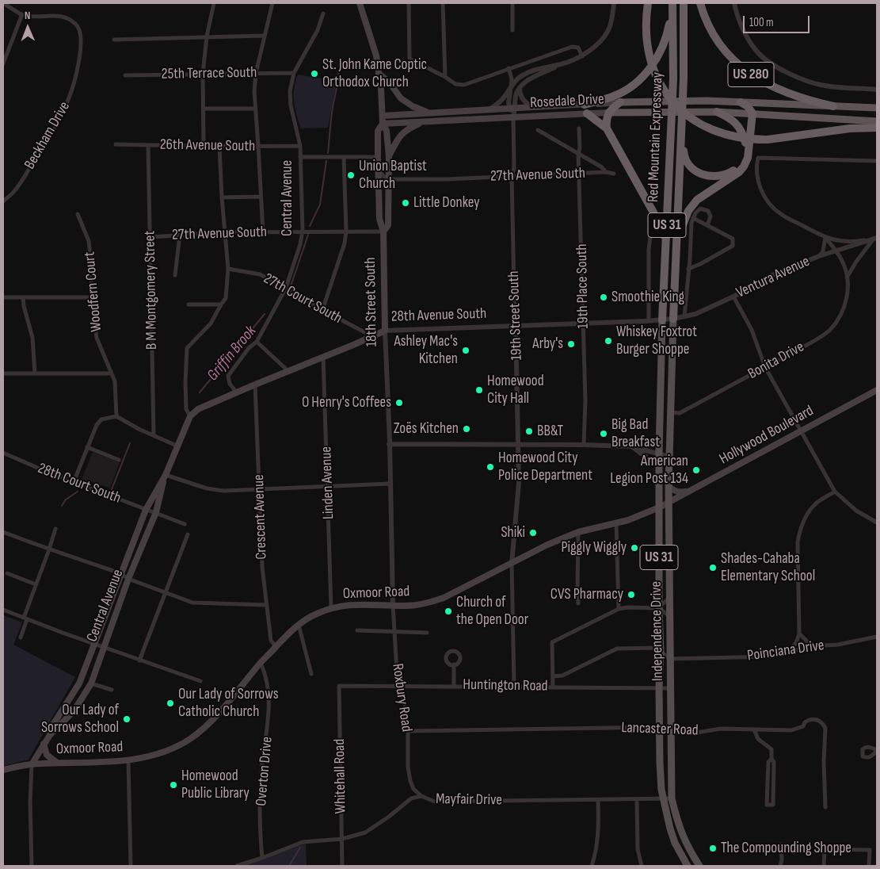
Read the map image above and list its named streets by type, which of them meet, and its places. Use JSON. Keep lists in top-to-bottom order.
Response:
{
  "streets": {
    "highway": [
      "US 280",
      "Rosedale Drive",
      "Red Mountain Expressway",
      "US 31"
    ],
    "main road": [
      "Central Avenue",
      "18th Street South",
      "28th Avenue South",
      "Hollywood Boulevard",
      "Oxmoor Road",
      "Independence Drive"
    ],
    "street": [
      "25th Terrace South",
      "Beckham Drive",
      "26th Avenue South",
      "27th Avenue South",
      "Ventura Avenue",
      "19th Place South",
      "B M Montgomery Street",
      "Woodfern Court",
      "27th Court South",
      "19th Street South",
      "Bonita Drive",
      "Linden Avenue",
      "28th Court South",
      "Crescent Avenue",
      "Poinciana Drive",
      "Huntington Road",
      "Roxbury Road",
      "Lancaster Road",
      "Overton Drive",
      "Whitehall Road",
      "Mayfair Drive"
    ]
  },
  "crossings": [
    ["25th Terrace South", "Central Avenue"],
    ["US 280", "Rosedale Drive"],
    ["Rosedale Drive", "18th Street South"],
    ["Rosedale Drive", "19th Street South"],
    ["Red Mountain Expressway", "Ventura Avenue"],
    ["Red Mountain Expressway", "28th Avenue South"],
    ["Red Mountain Expressway", "Independence Drive"],
    ["26th Avenue South", "Central Avenue"],
    ["26th Avenue South", "B M Montgomery Street"],
    ["27th Avenue South", "Central Avenue"],
    ["27th Avenue South", "19th Place South"],
    ["27th Avenue South", "B M Montgomery Street"],
    ["27th Avenue South", "18th Street South"],
    ["27th Avenue South", "19th Street South"],
    ["Central Avenue", "27th Court South"],
    ["Central Avenue", "28th Avenue South"],
    ["Central Avenue", "28th Court South"],
    ["Central Avenue", "Oxmoor Road"],
    ["Ventura Avenue", "28th Avenue South"],
    ["Ventura Avenue", "Bonita Drive"],
    ["Ventura Avenue", "Independence Drive"],
    ["19th Place South", "28th Avenue South"],
    ["27th Court South", "28th Avenue South"],
    ["18th Street South", "28th Avenue South"],
    ["18th Street South", "Oxmoor Road"],
    ["18th Street South", "Roxbury Road"],
    ["28th Avenue South", "19th Street South"],
    ["28th Avenue South", "Linden Avenue"],
    ["28th Avenue South", "Crescent Avenue"],
    ["28th Avenue South", "Independence Drive"],
    ["19th Street South", "Oxmoor Road"],
    ["Bonita Drive", "Independence Drive"],
    ["Hollywood Boulevard", "Oxmoor Road"],
    ["Hollywood Boulevard", "Independence Drive"],
    ["Linden Avenue", "Oxmoor Road"],
    ["Crescent Avenue", "Oxmoor Road"],
    ["Oxmoor Road", "Independence Drive"],
    ["Oxmoor Road", "Roxbury Road"],
    ["Oxmoor Road", "Overton Drive"],
    ["Independence Drive", "Poinciana Drive"],
    ["Independence Drive", "Huntington Road"],
    ["Independence Drive", "Lancaster Road"],
    ["Independence Drive", "Mayfair Drive"],
    ["Huntington Road", "Roxbury Road"],
    ["Huntington Road", "Whitehall Road"],
    ["Roxbury Road", "Lancaster Road"],
    ["Roxbury Road", "Mayfair Drive"],
    ["Overton Drive", "Mayfair Drive"],
    ["Whitehall Road", "Mayfair Drive"]
  ],
  "water": ["Griffin Brook"],
  "places": [
    "St. John Kame Coptic Orthodox Church",
    "Union Baptist Church",
    "Little Donkey",
    "Smoothie King",
    "Whiskey Foxtrot Burger Shoppe",
    "Arby's",
    "Ashley Mac's Kitchen",
    "Homewood City Hall",
    "O Henry's Coffees",
    "Zoës Kitchen",
    "BB&T",
    "Big Bad Breakfast",
    "Homewood City Police Department",
    "American Legion Post 134",
    "Shiki",
    "Piggly Wiggly",
    "Shades-Cahaba Elementary School",
    "CVS Pharmacy",
    "Church of the Open Door",
    "Our Lady of Sorrows Catholic Church",
    "Our Lady of Sorrows School",
    "Homewood Public Library",
    "The Compounding Shoppe"
  ],
  "scale_bar": "100 m",
  "north": "top"
}
